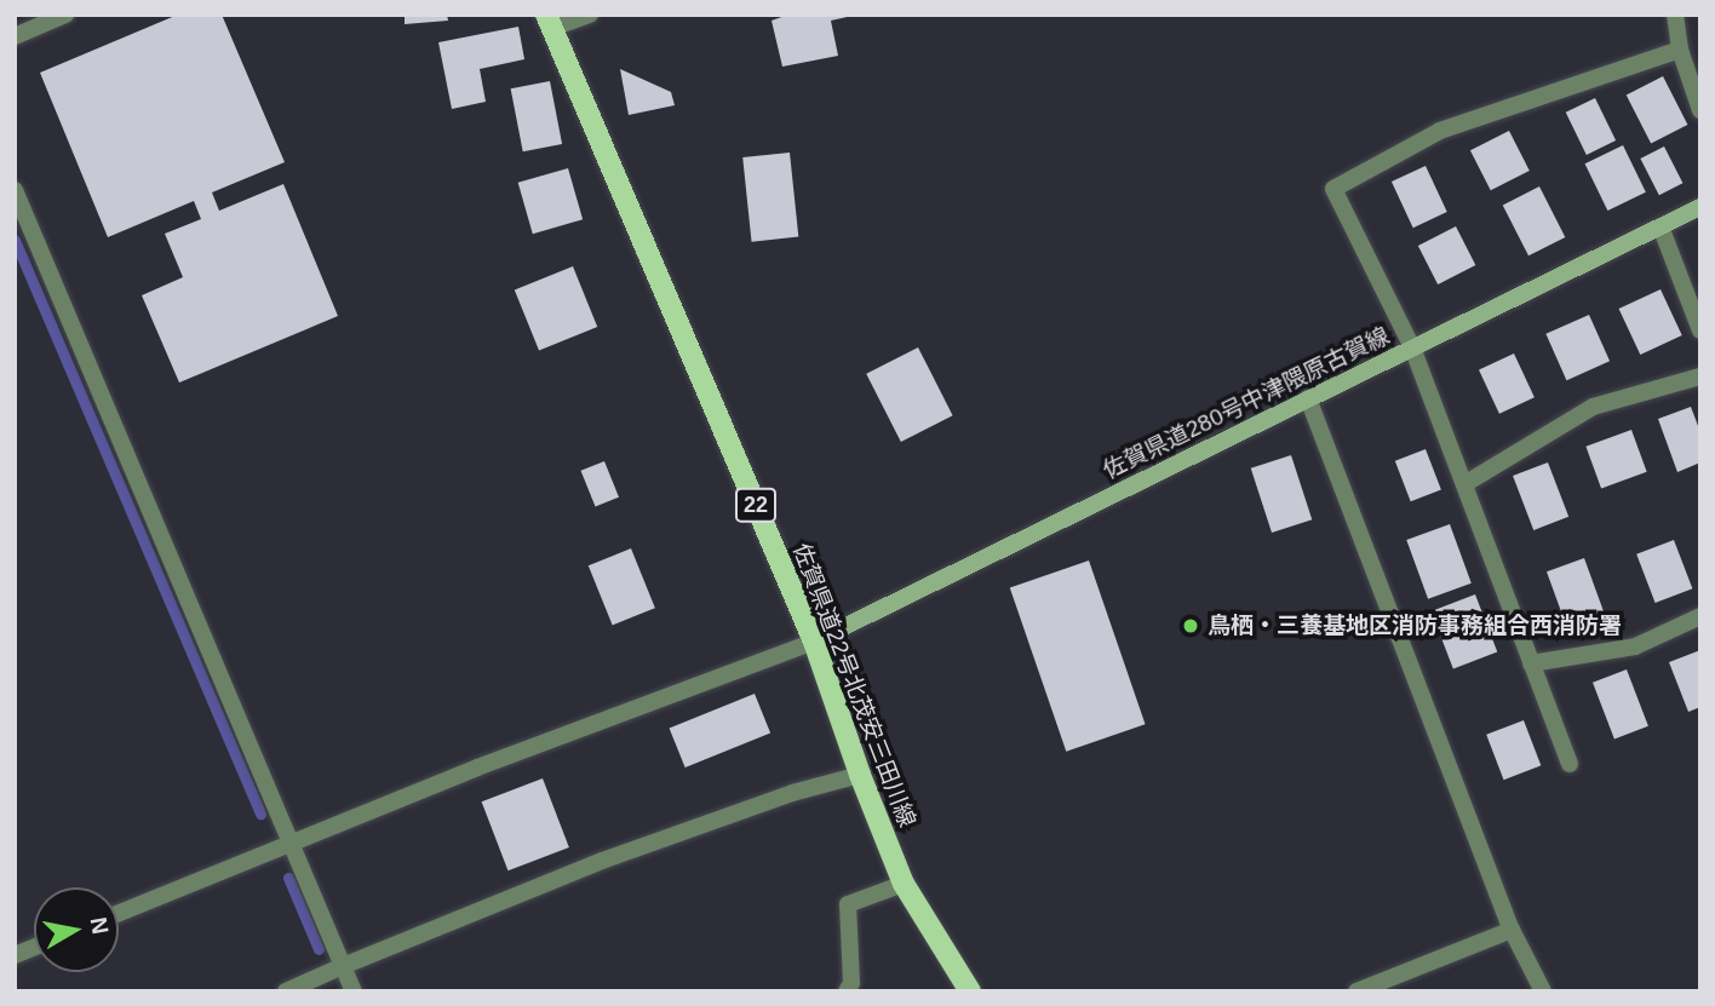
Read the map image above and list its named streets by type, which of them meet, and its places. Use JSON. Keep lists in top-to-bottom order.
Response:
{
  "streets": {
    "main road": ["佐賀県道280号中津隈原古賀線", "22", "佐賀県道22号北茂安三田川線"]
  },
  "crossings": [
    ["佐賀県道280号中津隈原古賀線", "佐賀県道22号北茂安三田川線"]
  ],
  "places": ["鳥栖・三養基地区消防事務組合西消防署"],
  "north": "right"
}
